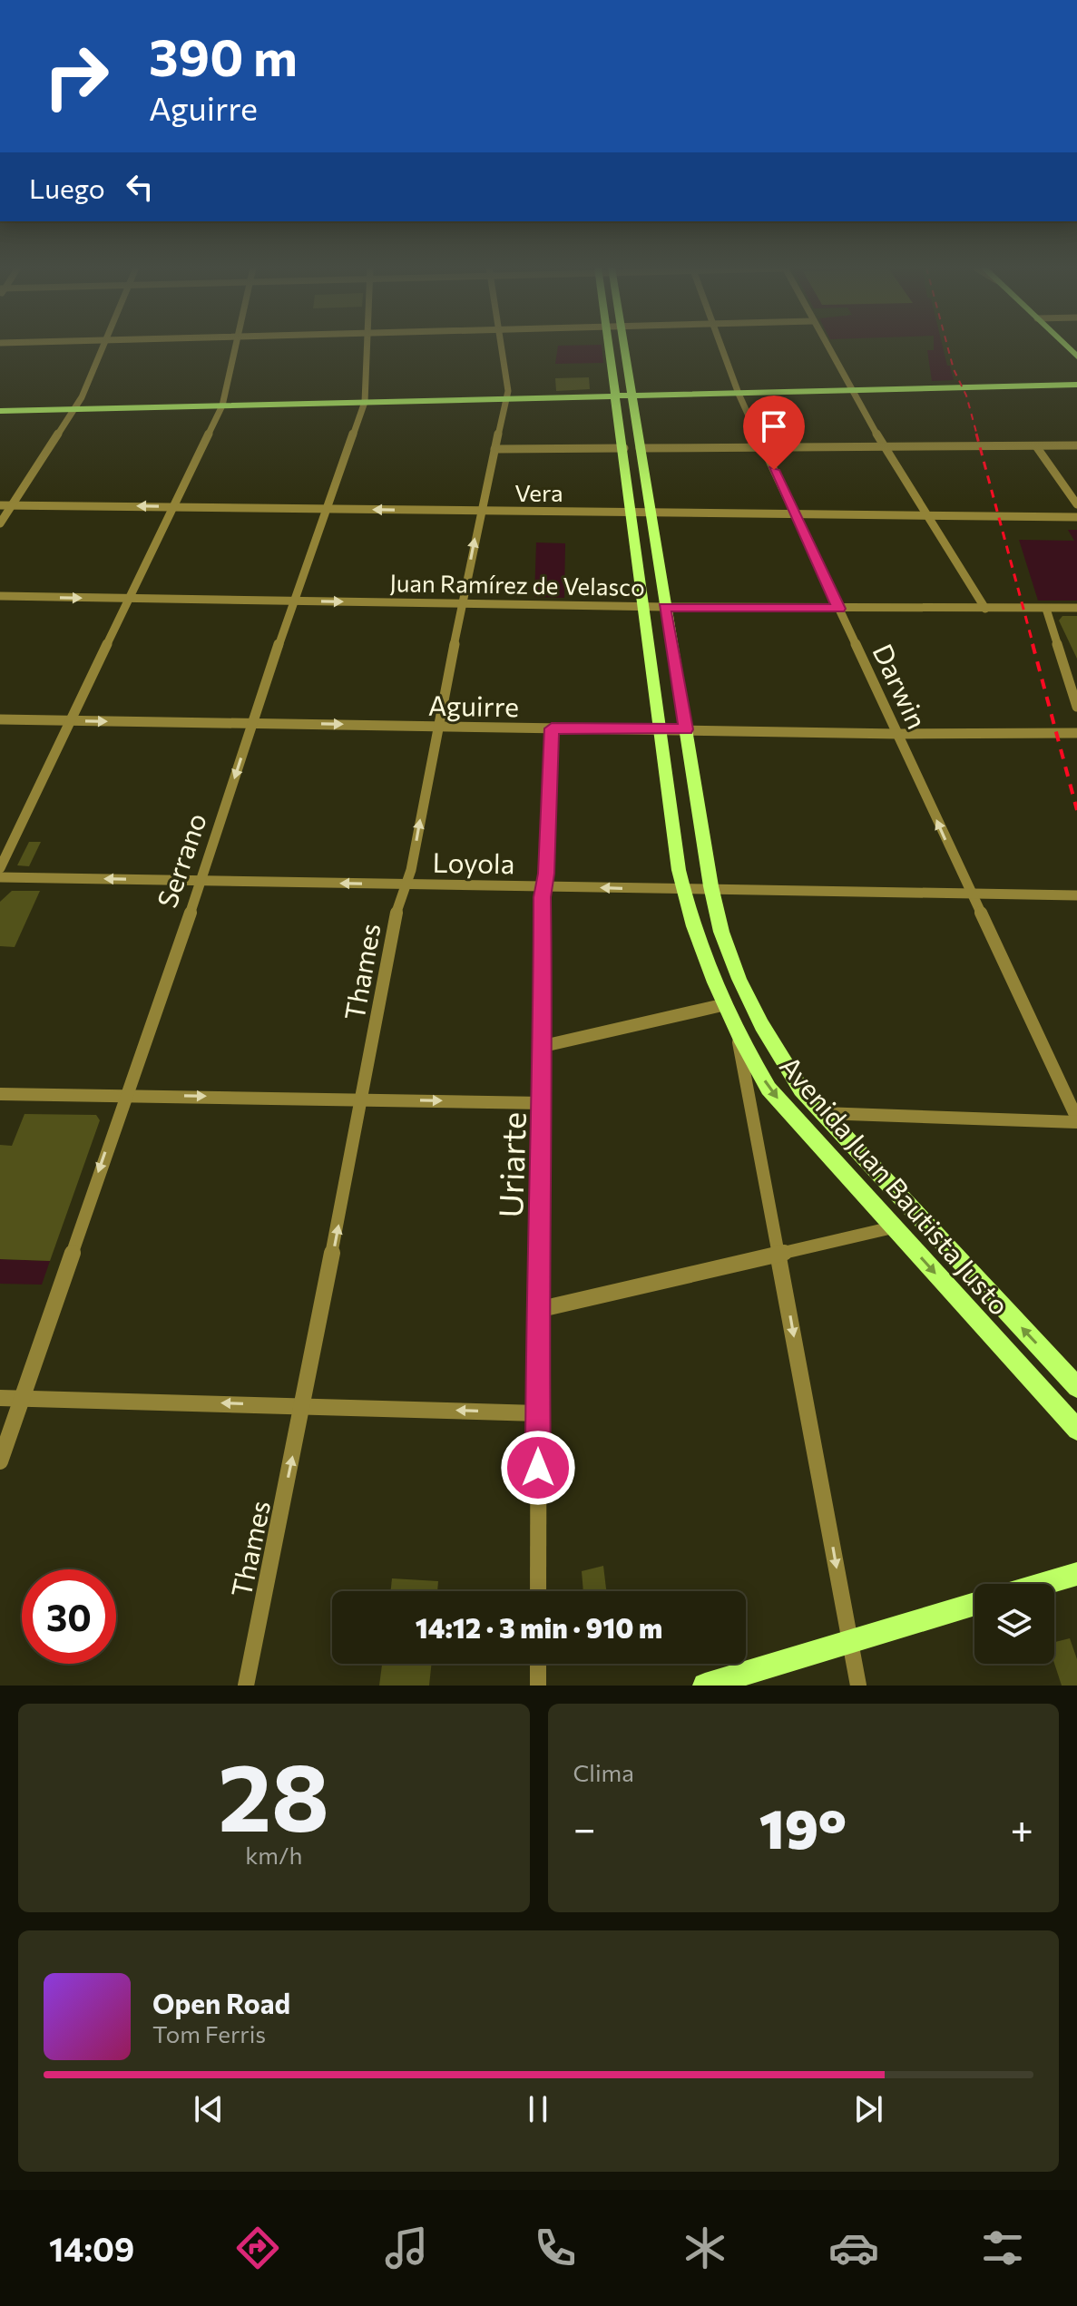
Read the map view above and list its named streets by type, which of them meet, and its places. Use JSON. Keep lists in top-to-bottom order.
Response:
{
  "streets": {
    "main road": ["Avenida Juan Bautista Justo"],
    "street": [
      "Vera",
      "Juan Ramírez de Velasco",
      "Darwin",
      "Aguirre",
      "Serrano",
      "Loyola",
      "Thames",
      "Uriarte"
    ]
  },
  "crossings": [
    ["Vera", "Darwin"],
    ["Vera", "Serrano"],
    ["Vera", "Thames"],
    ["Vera", "Avenida Juan Bautista Justo"],
    ["Juan Ramírez de Velasco", "Darwin"],
    ["Juan Ramírez de Velasco", "Serrano"],
    ["Juan Ramírez de Velasco", "Thames"],
    ["Juan Ramírez de Velasco", "Avenida Juan Bautista Justo"],
    ["Darwin", "Aguirre"],
    ["Darwin", "Loyola"],
    ["Aguirre", "Serrano"],
    ["Aguirre", "Thames"],
    ["Aguirre", "Uriarte"],
    ["Aguirre", "Avenida Juan Bautista Justo"],
    ["Serrano", "Loyola"],
    ["Loyola", "Thames"],
    ["Loyola", "Uriarte"],
    ["Loyola", "Avenida Juan Bautista Justo"]
  ],
  "one_way": ["Serrano", "Loyola", "Thames"],
  "page": {
    "turn": ["390 m", "Aguirre"],
    "then": "Luego",
    "limit": "30",
    "trip": "14:12 · 3 min · 910 m",
    "tile": [
      ["28", "km/h"],
      "Clima"
    ],
    "heat": ["−", "19°", "+"],
    "song": ["Open Road", "Tom Ferris"],
    "tabs": "14:09"
  }
}
